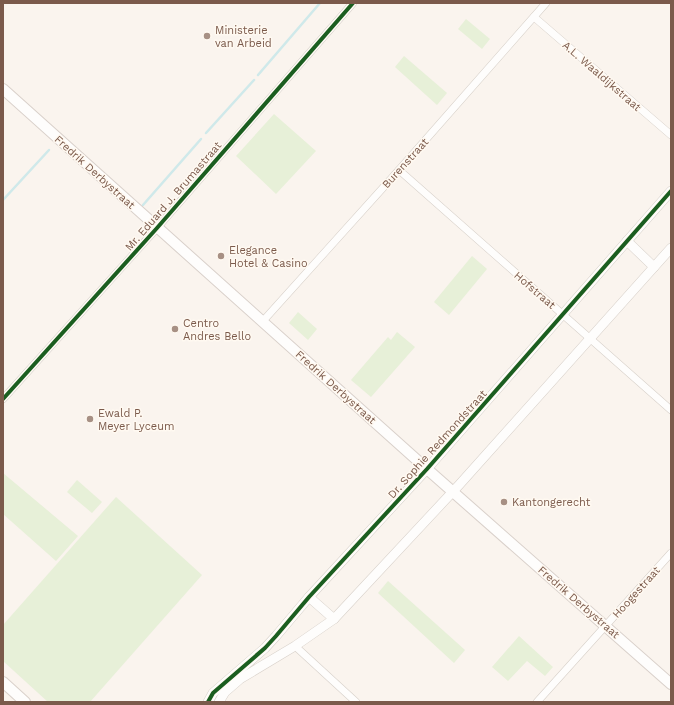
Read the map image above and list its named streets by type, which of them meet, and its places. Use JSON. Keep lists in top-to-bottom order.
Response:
{
  "streets": {
    "main road": ["Fredrik Derbystraat"],
    "street": [
      "A.L. Waaldijkstraat",
      "Burenstraat",
      "Mr. Eduard J. Brumastraat",
      "Hofstraat",
      "Dr. Sophie Redmondstraat",
      "Hoogestraat"
    ]
  },
  "crossings": [
    ["A.L. Waaldijkstraat", "Burenstraat"],
    ["Burenstraat", "Fredrik Derbystraat"],
    ["Burenstraat", "Hofstraat"],
    ["Fredrik Derbystraat", "Mr. Eduard J. Brumastraat"],
    ["Fredrik Derbystraat", "Dr. Sophie Redmondstraat"],
    ["Fredrik Derbystraat", "Hoogestraat"],
    ["Hofstraat", "Dr. Sophie Redmondstraat"]
  ],
  "places": [
    "Ministerie van Arbeid",
    "Elegance Hotel & Casino",
    "Centro Andres Bello",
    "Ewald P. Meyer Lyceum",
    "Kantongerecht"
  ]
}
